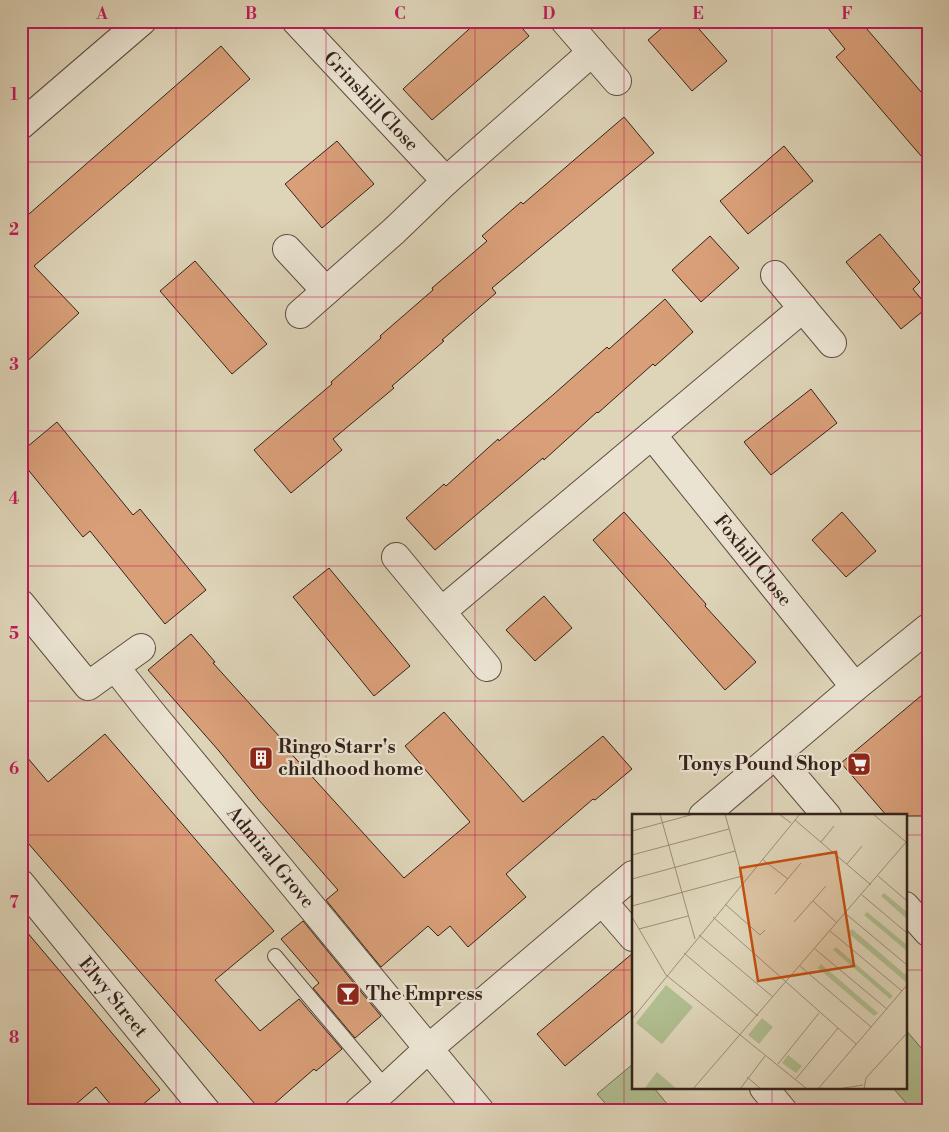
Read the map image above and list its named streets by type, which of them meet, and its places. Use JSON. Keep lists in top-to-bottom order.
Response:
{
  "streets": {
    "street": [
      "Grinshill Close",
      "Foxhill Close",
      "Admiral Grove",
      "Elwy Street"
    ]
  },
  "places": {
    "building": ["Ringo Starr's childhood home"],
    "supermarket": ["Tonys Pound Shop"],
    "bar": ["The Empress"]
  },
  "grid": {
    "columns": [
      "A",
      "B",
      "C",
      "D",
      "E",
      "F"
    ],
    "rows": [
      "1",
      "2",
      "3",
      "4",
      "5",
      "6",
      "7",
      "8"
    ]
  }
}
